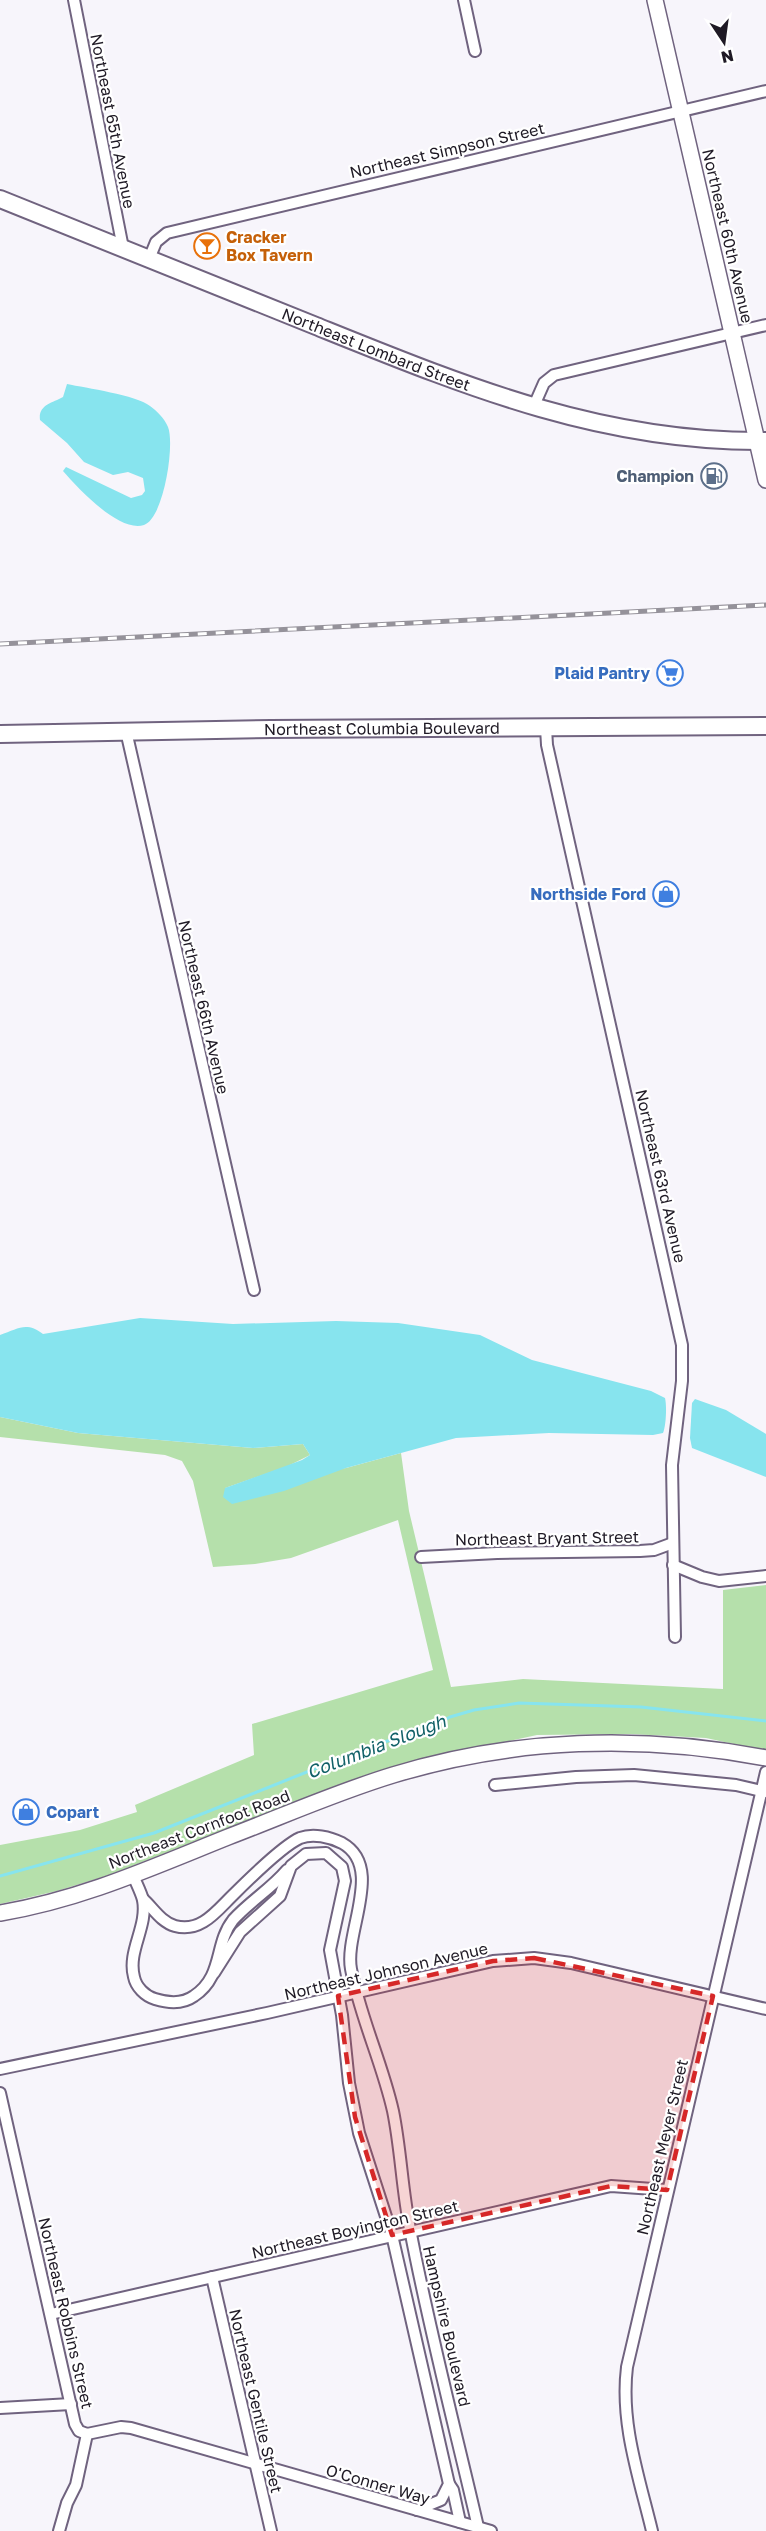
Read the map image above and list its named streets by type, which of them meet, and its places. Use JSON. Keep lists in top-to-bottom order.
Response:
{
  "streets": {
    "main road": ["Northeast Lombard Street", "Northeast Columbia Boulevard"],
    "street": [
      "Northeast 65th Avenue",
      "Northeast Simpson Street",
      "Northeast 60th Avenue",
      "Northeast 66th Avenue",
      "Northeast 63rd Avenue",
      "Northeast Bryant Street",
      "Northeast Cornfoot Road",
      "Northeast Johnson Avenue",
      "Northeast Meyer Street",
      "Northeast Boyington Street",
      "Northeast Robbins Street",
      "Hampshire Boulevard",
      "Northeast Gentile Street",
      "O'Conner Way"
    ]
  },
  "crossings": [
    ["Northeast 65th Avenue", "Northeast Lombard Street"],
    ["Northeast Simpson Street", "Northeast 60th Avenue"],
    ["Northeast Simpson Street", "Northeast Lombard Street"],
    ["Northeast 60th Avenue", "Northeast Lombard Street"],
    ["Northeast Columbia Boulevard", "Northeast 66th Avenue"],
    ["Northeast Columbia Boulevard", "Northeast 63rd Avenue"],
    ["Northeast 63rd Avenue", "Northeast Bryant Street"],
    ["Northeast Johnson Avenue", "Northeast Meyer Street"],
    ["Northeast Johnson Avenue", "Hampshire Boulevard"],
    ["Northeast Meyer Street", "Northeast Boyington Street"],
    ["Northeast Boyington Street", "Northeast Robbins Street"],
    ["Northeast Boyington Street", "Hampshire Boulevard"],
    ["Northeast Boyington Street", "Northeast Gentile Street"],
    ["Northeast Robbins Street", "O'Conner Way"],
    ["Hampshire Boulevard", "O'Conner Way"],
    ["Northeast Gentile Street", "O'Conner Way"]
  ],
  "water": ["Columbia Slough"],
  "places": {
    "bar": ["Cracker Box Tavern"],
    "fuel station": ["Champion"],
    "supermarket": ["Plaid Pantry"],
    "shop": ["Northside Ford", "Copart"]
  },
  "north": "bottom"
}
